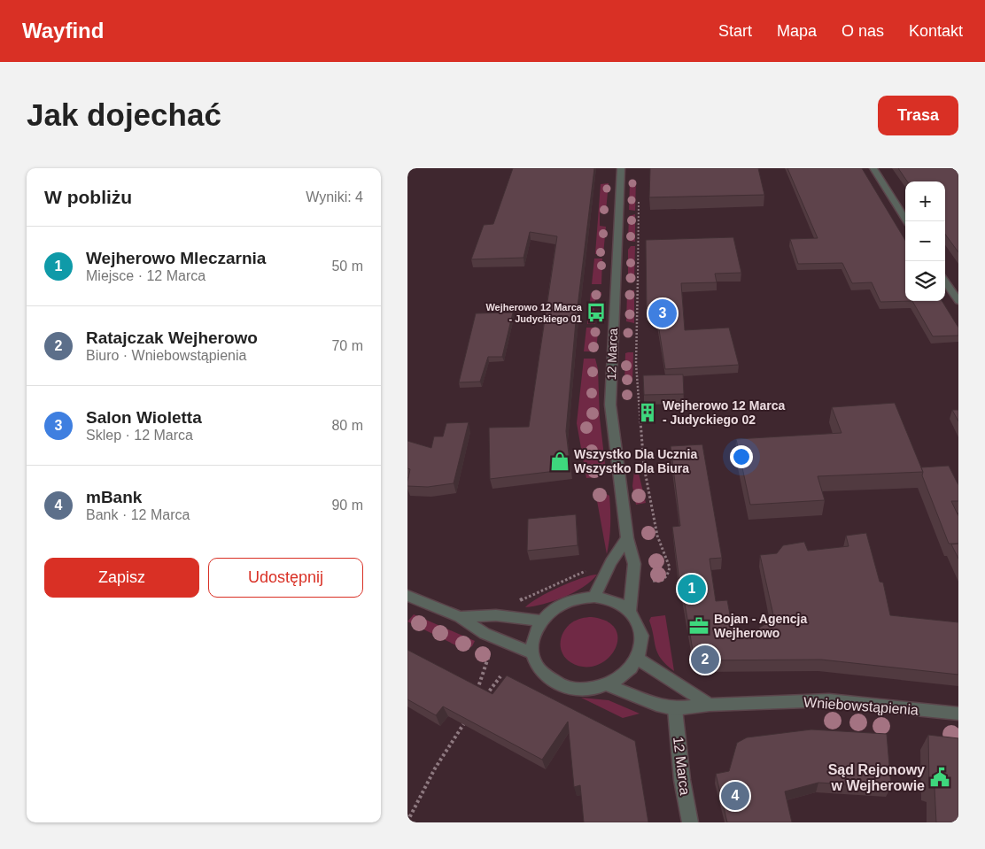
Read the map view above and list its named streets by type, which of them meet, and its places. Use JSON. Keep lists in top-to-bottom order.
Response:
{
  "streets": {
    "street": ["12 Marca", "Wniebowstąpienia"]
  },
  "crossings": [
    ["12 Marca", "Wniebowstąpienia"]
  ],
  "places": {
    "bus stop": ["Wejherowo 12 Marca - Judyckiego 01"],
    "building": ["Wejherowo 12 Marca - Judyckiego 02"],
    "shop": ["Wszystko Dla Ucznia Wszystko Dla Biura"],
    "office": ["Bojan - Agencja Wejherowo"],
    "public building": ["Sąd Rejonowy w Wejherowie"]
  },
  "page": {
    "header": "Wayfind",
    "nav": [
      "Start",
      "Mapa",
      "O nas",
      "Kontakt"
    ],
    "buttons": [
      "Trasa",
      ["Zapisz", "Udostępnij"]
    ],
    "title": "Jak dojechać",
    "heading": ["W pobliżu", "Wyniki: 4"],
    "map_buttons": ["+", "−"],
    "list": [
      {
        "mark": "1",
        "name": "Wejherowo Mleczarnia",
        "note": "Miejsce · 12 Marca",
        "value": "50 m"
      },
      {
        "mark": "2",
        "name": "Ratajczak Wejherowo",
        "note": "Biuro · Wniebowstąpienia",
        "value": "70 m"
      },
      {
        "mark": "3",
        "name": "Salon Wioletta",
        "note": "Sklep · 12 Marca",
        "value": "80 m"
      },
      {
        "mark": "4",
        "name": "mBank",
        "note": "Bank · 12 Marca",
        "value": "90 m"
      }
    ],
    "pins": [
      "3",
      "1",
      "2",
      "4"
    ]
  }
}
